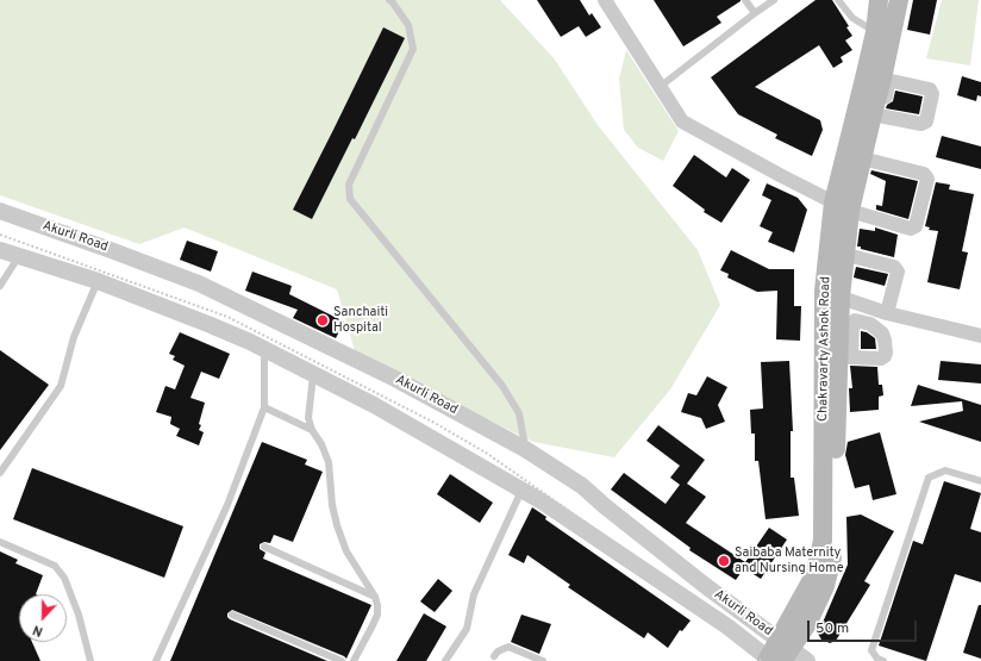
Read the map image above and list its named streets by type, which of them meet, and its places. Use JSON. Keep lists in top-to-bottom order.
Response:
{
  "streets": {
    "main road": ["Chakravarty Ashok Road"],
    "street": ["Akurli Road"]
  },
  "crossings": [
    ["Akurli Road", "Chakravarty Ashok Road"]
  ],
  "places": ["Sanchaiti Hospital", "Saibaba Maternity and Nursing Home"],
  "scale_bar": "50 m",
  "north": "bottom"
}
